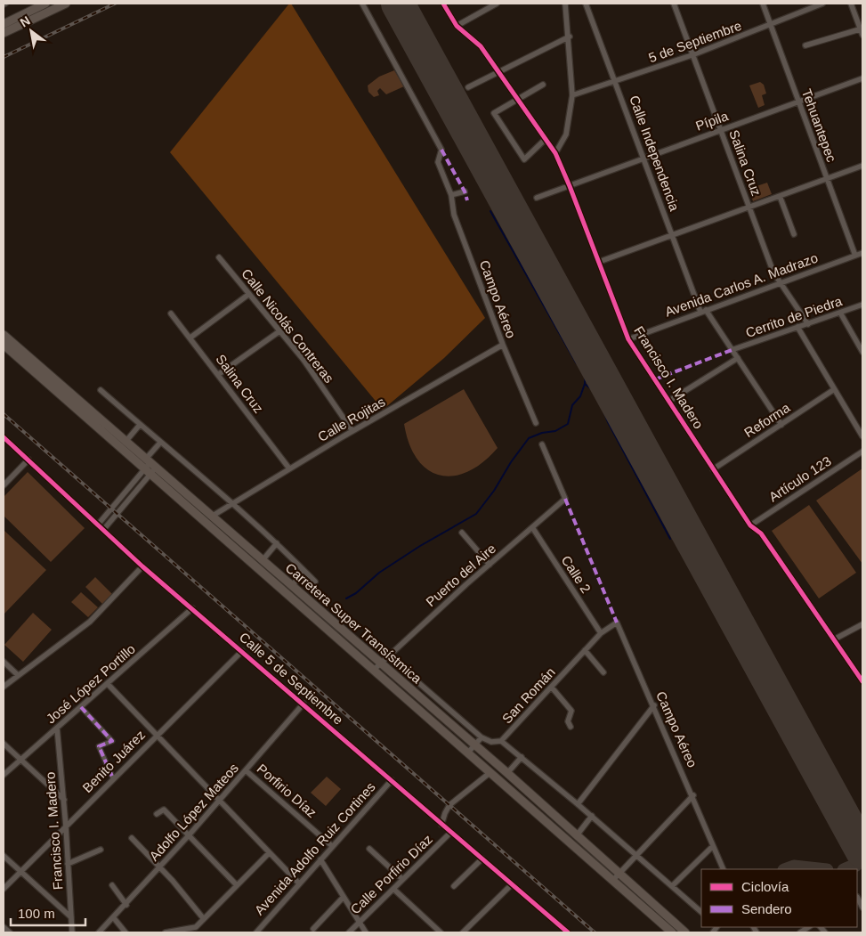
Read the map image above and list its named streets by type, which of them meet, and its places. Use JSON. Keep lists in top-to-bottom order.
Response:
{
  "streets": {
    "main road": ["Carretera Super Transístmica"],
    "street": [
      "5 de Septiembre",
      "Pípila",
      "Tehuantepec",
      "Calle Independencia",
      "Salina Cruz",
      "Avenida Carlos A. Madrazo",
      "Campo Aéreo",
      "Cerrito de Piedra",
      "Calle Nicolás Contreras",
      "Francisco I. Madero",
      "Calle Rojitas",
      "Reforma",
      "Artículo 123",
      "Calle 2",
      "Puerto del Aire",
      "Calle 5 de Septiembre",
      "José López Portillo",
      "San Román",
      "Benito Juárez",
      "Porfirio Díaz",
      "Adolfo López Mateos",
      "Avenida Adolfo Ruiz Cortines",
      "Calle Porfirio Díaz"
    ]
  },
  "crossings": [
    ["5 de Septiembre", "Tehuantepec"],
    ["5 de Septiembre", "Calle Independencia"],
    ["5 de Septiembre", "Salina Cruz"],
    ["Pípila", "Tehuantepec"],
    ["Pípila", "Calle Independencia"],
    ["Pípila", "Salina Cruz"],
    ["Pípila", "Francisco I. Madero"],
    ["Tehuantepec", "Avenida Carlos A. Madrazo"],
    ["Calle Independencia", "Avenida Carlos A. Madrazo"],
    ["Calle Independencia", "Cerrito de Piedra"],
    ["Calle Independencia", "Reforma"],
    ["Salina Cruz", "Avenida Carlos A. Madrazo"],
    ["Salina Cruz", "Cerrito de Piedra"],
    ["Salina Cruz", "Calle Rojitas"],
    ["Avenida Carlos A. Madrazo", "Francisco I. Madero"],
    ["Campo Aéreo", "Calle Rojitas"],
    ["Campo Aéreo", "San Román"],
    ["Calle Nicolás Contreras", "Calle Rojitas"],
    ["Francisco I. Madero", "Reforma"],
    ["Francisco I. Madero", "Artículo 123"],
    ["Francisco I. Madero", "José López Portillo"],
    ["Francisco I. Madero", "Benito Juárez"],
    ["Calle Rojitas", "Carretera Super Transístmica"],
    ["Calle 2", "Puerto del Aire"],
    ["Calle 2", "San Román"],
    ["Puerto del Aire", "Carretera Super Transístmica"],
    ["Calle 5 de Septiembre", "José López Portillo"],
    ["Calle 5 de Septiembre", "Benito Juárez"],
    ["Calle 5 de Septiembre", "Adolfo López Mateos"],
    ["Calle 5 de Septiembre", "Avenida Adolfo Ruiz Cortines"],
    ["Calle 5 de Septiembre", "Calle Porfirio Díaz"],
    ["Porfirio Díaz", "Adolfo López Mateos"],
    ["Porfirio Díaz", "Avenida Adolfo Ruiz Cortines"]
  ],
  "legend": ["Ciclovía", "Sendero"],
  "scale_bar": "100 m",
  "north": "top left"
}
